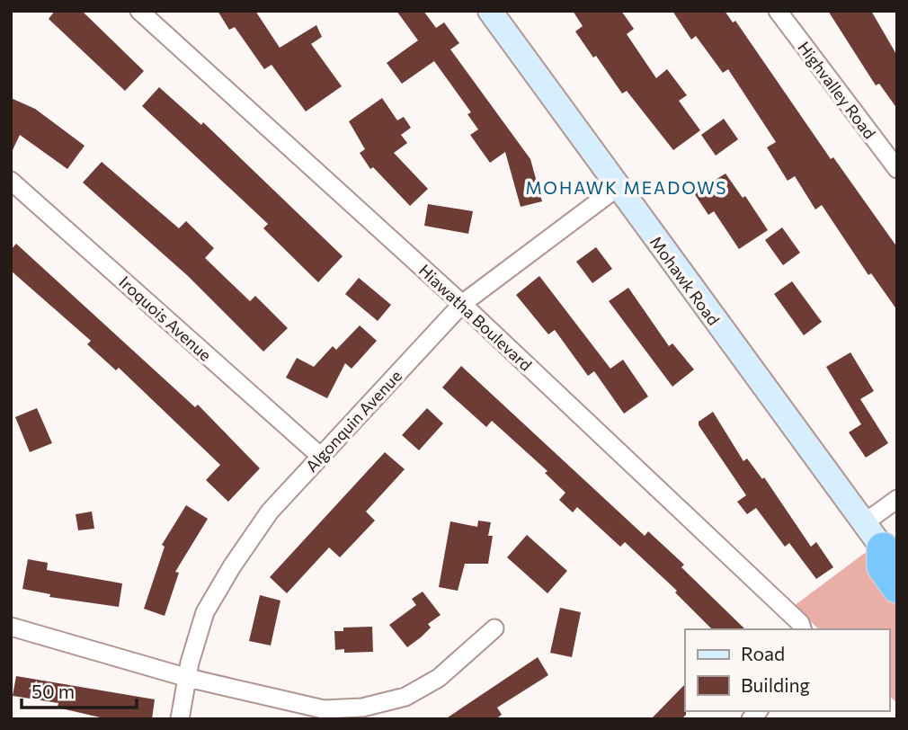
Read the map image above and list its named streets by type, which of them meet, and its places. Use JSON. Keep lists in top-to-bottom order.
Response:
{
  "streets": {
    "main road": ["Mohawk Road"],
    "street": [
      "Highvalley Road",
      "Hiawatha Boulevard",
      "Iroquois Avenue",
      "Algonquin Avenue"
    ]
  },
  "crossings": [
    ["Mohawk Road", "Algonquin Avenue"],
    ["Hiawatha Boulevard", "Algonquin Avenue"],
    ["Iroquois Avenue", "Algonquin Avenue"]
  ],
  "districts": ["MOHAWK MEADOWS"],
  "legend": ["Road", "Building"],
  "scale_bar": "50 m"
}
